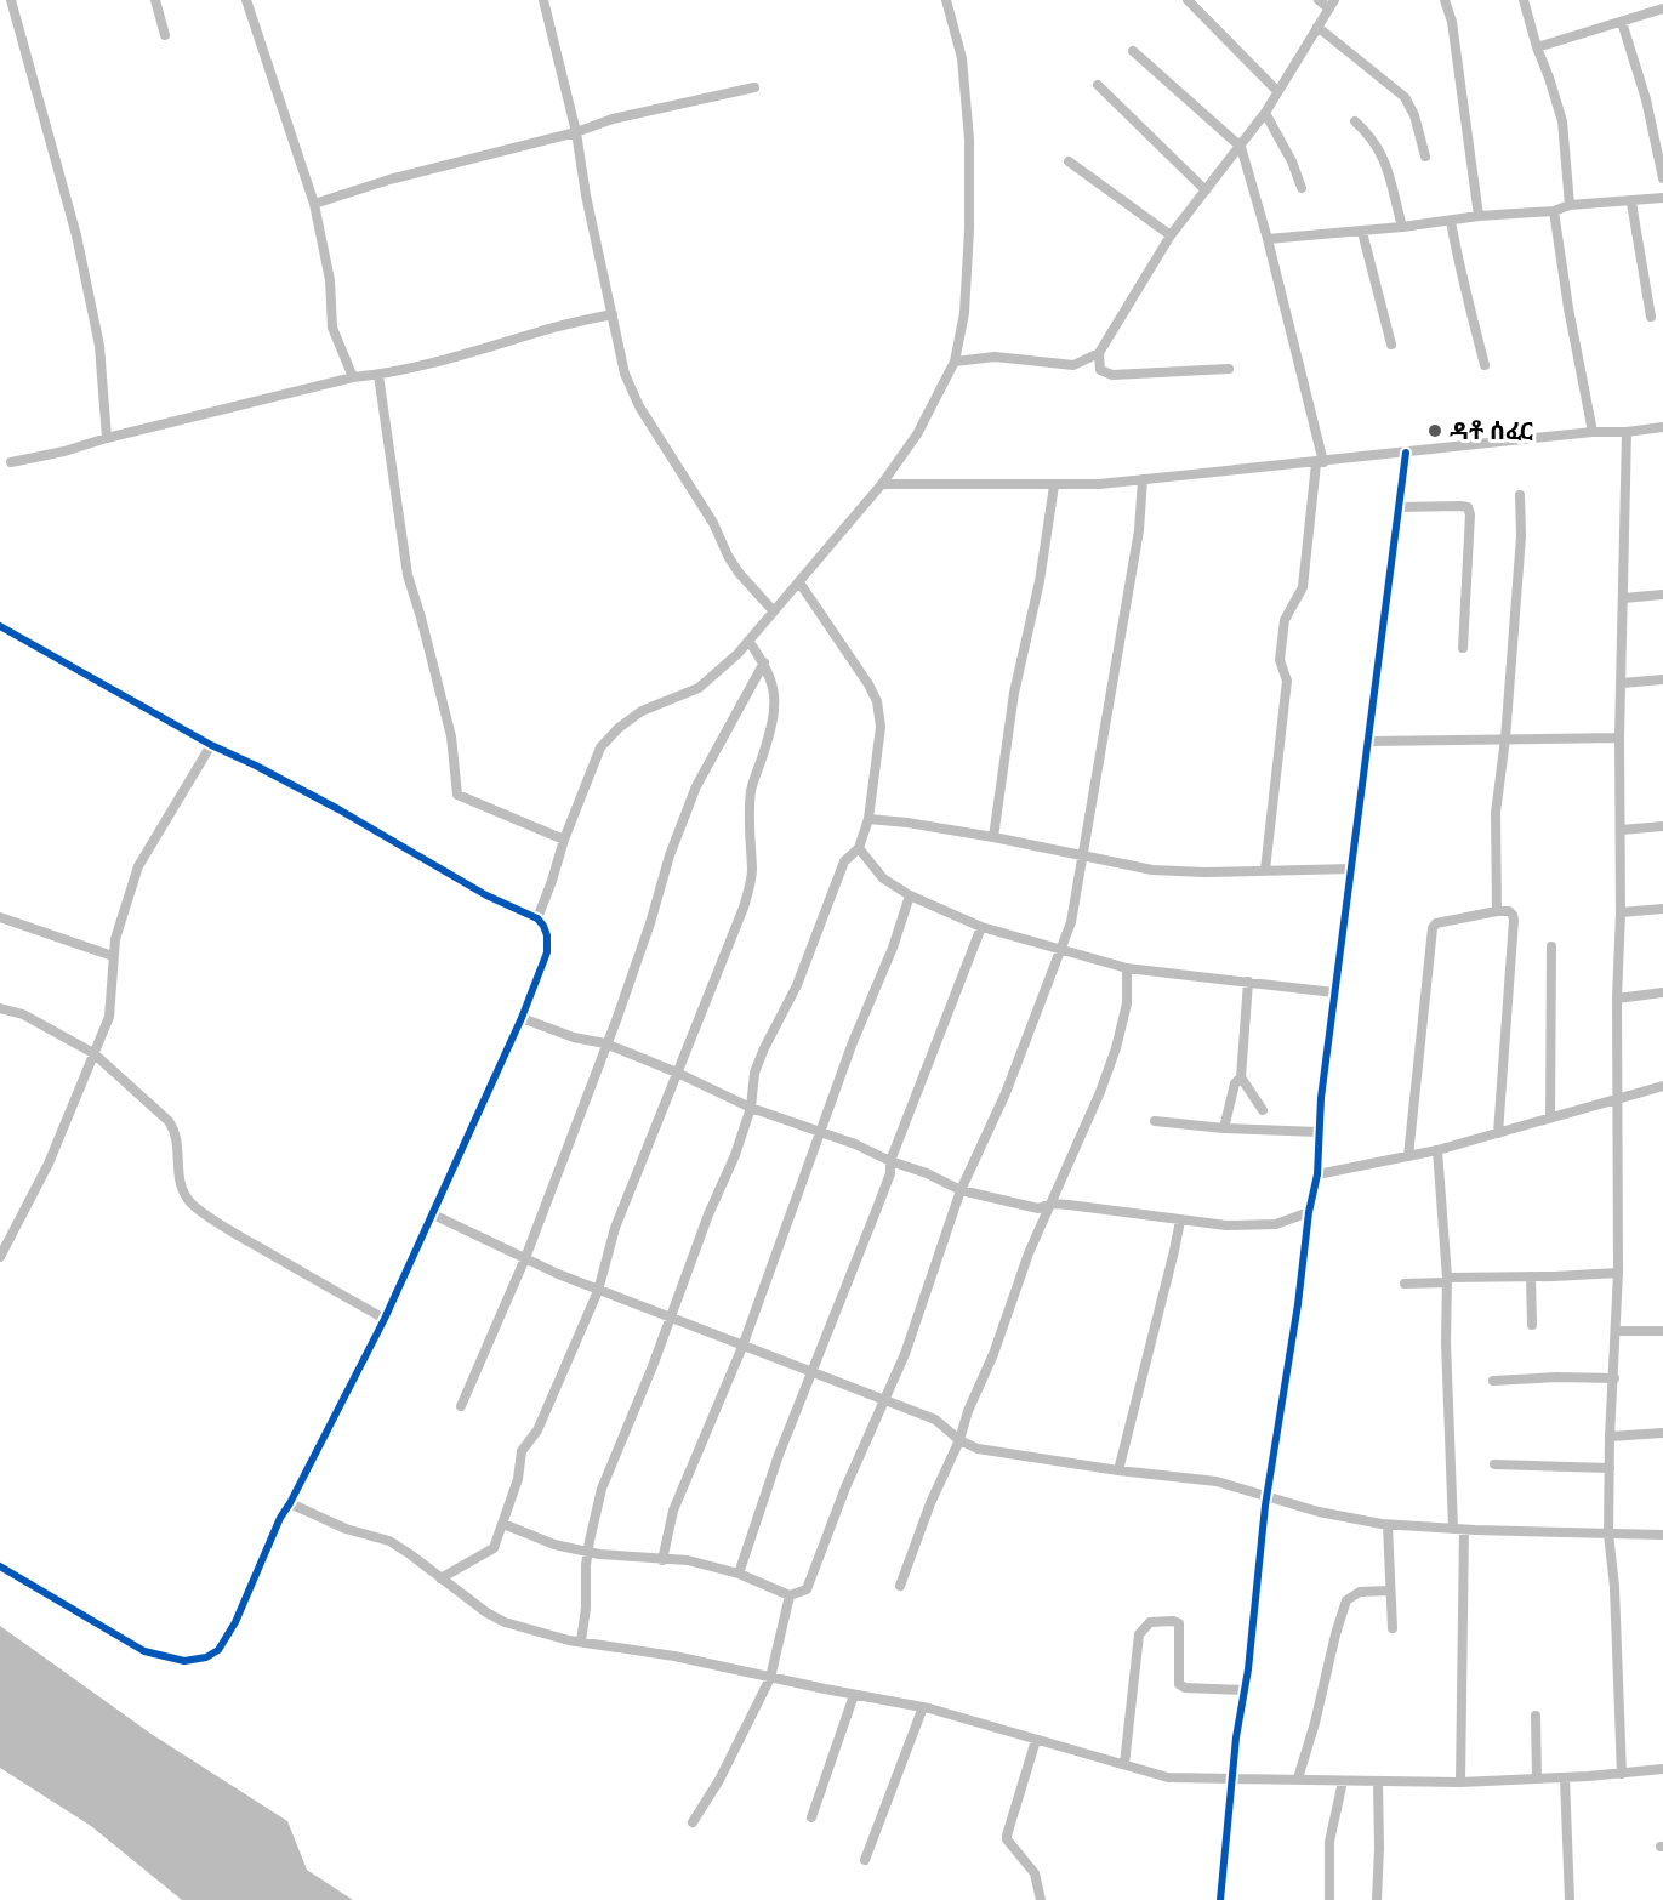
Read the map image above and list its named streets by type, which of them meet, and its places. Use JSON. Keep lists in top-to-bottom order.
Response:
{
  "places": ["ዳቶ ሰፈር"]
}
